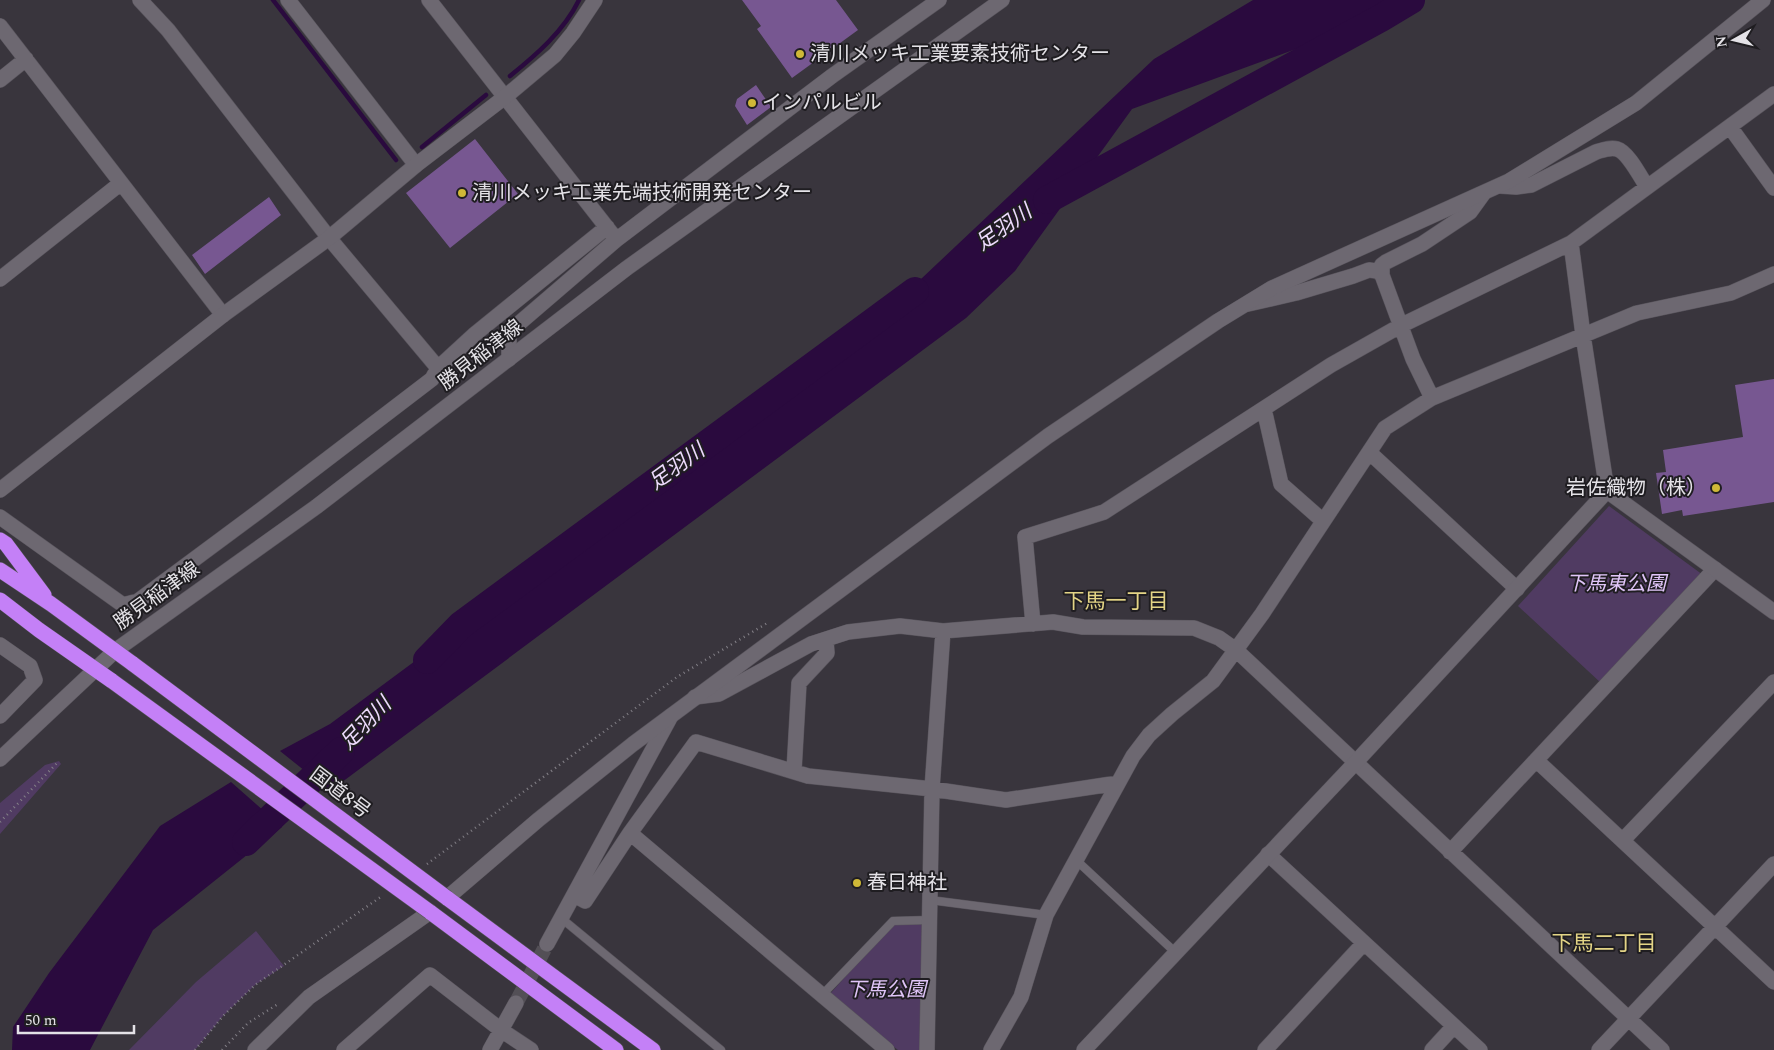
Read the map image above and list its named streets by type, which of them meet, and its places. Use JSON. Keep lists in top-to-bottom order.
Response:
{
  "streets": {
    "highway": ["国道8号"],
    "street": ["勝見稲津線"]
  },
  "crossings": [
    ["勝見稲津線", "国道8号"]
  ],
  "districts": ["下馬一丁目", "下馬二丁目"],
  "water": ["足羽川"],
  "parks": ["下馬東公園", "下馬公園"],
  "places": [
    "清川メッキ工業要素技術センター",
    "インパルビル",
    "清川メッキ工業先端技術開発センター",
    "岩佐織物（株）",
    "春日神社"
  ],
  "scale_bar": "50 m",
  "north": "left"
}
